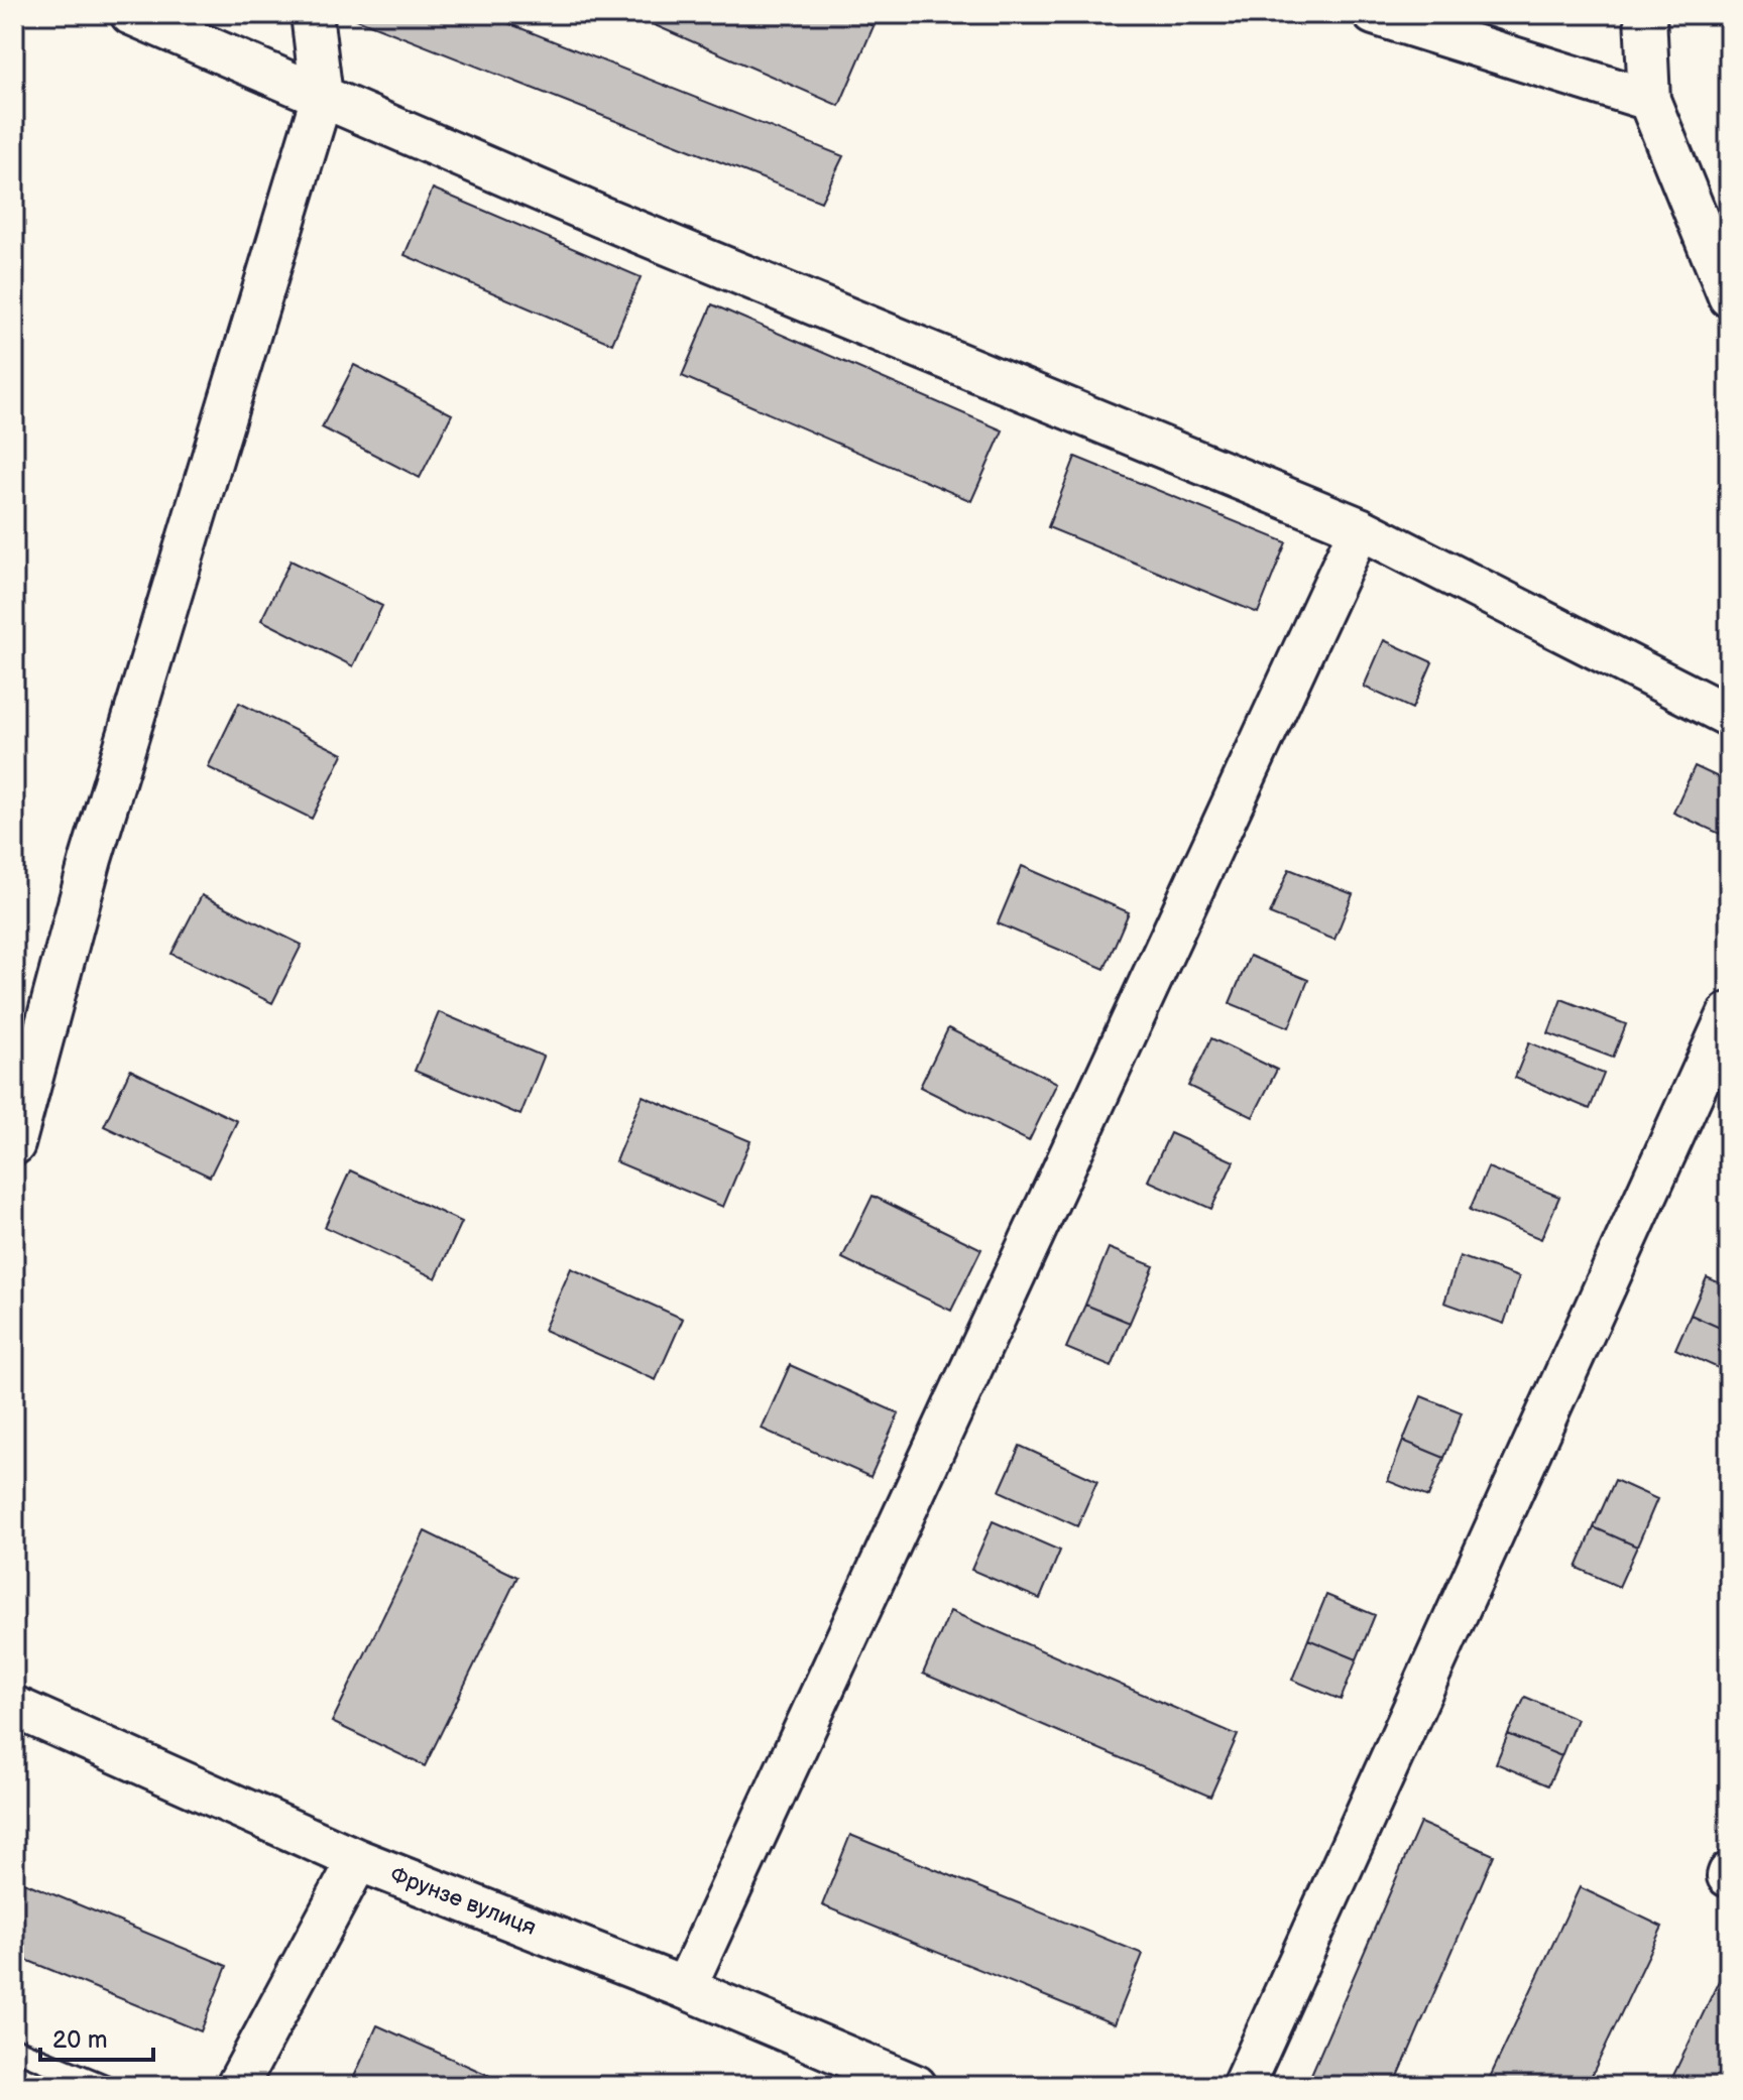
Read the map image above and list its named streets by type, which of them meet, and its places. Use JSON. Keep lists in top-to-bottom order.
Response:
{
  "streets": {
    "street": ["Фрунзе вулиця"]
  },
  "scale_bar": "20 m"
}
